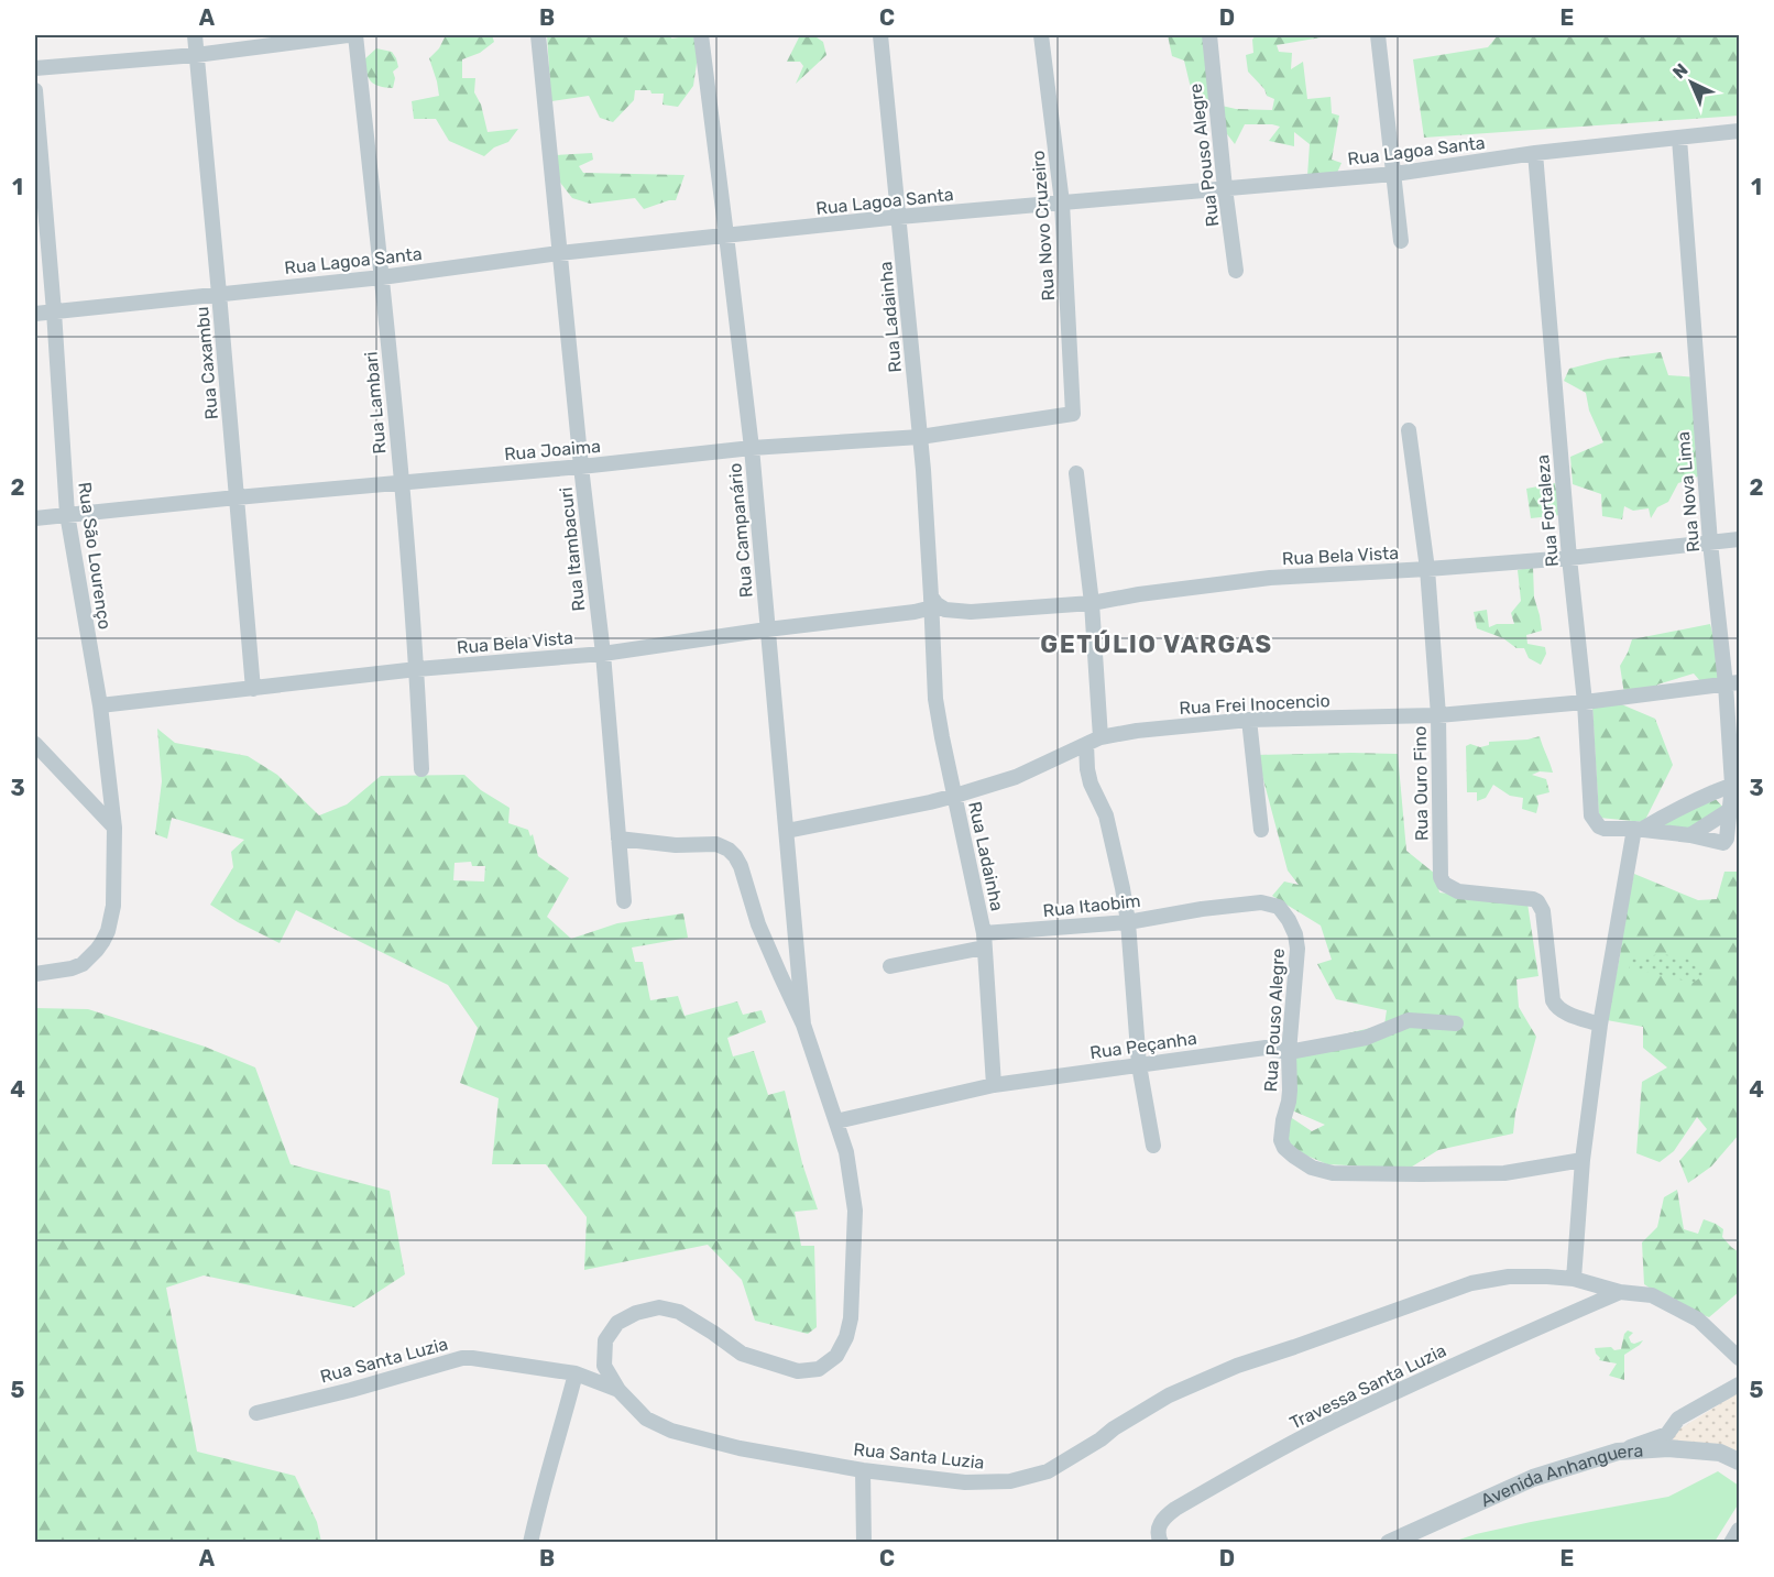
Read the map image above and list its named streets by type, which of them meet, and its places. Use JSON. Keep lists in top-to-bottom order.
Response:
{
  "streets": {
    "street": [
      "Rua Lagoa Santa",
      "Rua Pouso Alegre",
      "Rua Novo Cruzeiro",
      "Rua Ladainha",
      "Rua Caxambu",
      "Rua Lambari",
      "Rua Joaima",
      "Rua Nova Lima",
      "Rua Fortaleza",
      "Rua Campanário",
      "Rua Itambacuri",
      "Rua São Lourenço",
      "Rua Bela Vista",
      "Rua Frei Inocencio",
      "Rua Ouro Fino",
      "Rua Itaobim",
      "Rua Peçanha",
      "Rua Santa Luzia",
      "Travessa Santa Luzia",
      "Avenida Anhanguera"
    ]
  },
  "crossings": [
    ["Rua Lagoa Santa", "Rua Pouso Alegre"],
    ["Rua Lagoa Santa", "Rua Novo Cruzeiro"],
    ["Rua Lagoa Santa", "Rua Ladainha"],
    ["Rua Lagoa Santa", "Rua Caxambu"],
    ["Rua Lagoa Santa", "Rua Lambari"],
    ["Rua Lagoa Santa", "Rua Nova Lima"],
    ["Rua Lagoa Santa", "Rua Fortaleza"],
    ["Rua Lagoa Santa", "Rua Campanário"],
    ["Rua Lagoa Santa", "Rua Itambacuri"],
    ["Rua Lagoa Santa", "Rua São Lourenço"],
    ["Rua Pouso Alegre", "Rua Itaobim"],
    ["Rua Pouso Alegre", "Rua Peçanha"],
    ["Rua Novo Cruzeiro", "Rua Joaima"],
    ["Rua Ladainha", "Rua Joaima"],
    ["Rua Ladainha", "Rua Bela Vista"],
    ["Rua Ladainha", "Rua Frei Inocencio"],
    ["Rua Ladainha", "Rua Itaobim"],
    ["Rua Ladainha", "Rua Peçanha"],
    ["Rua Caxambu", "Rua Joaima"],
    ["Rua Caxambu", "Rua Bela Vista"],
    ["Rua Lambari", "Rua Joaima"],
    ["Rua Lambari", "Rua Bela Vista"],
    ["Rua Joaima", "Rua Campanário"],
    ["Rua Joaima", "Rua Itambacuri"],
    ["Rua Joaima", "Rua São Lourenço"],
    ["Rua Nova Lima", "Rua Fortaleza"],
    ["Rua Nova Lima", "Rua Bela Vista"],
    ["Rua Nova Lima", "Rua Frei Inocencio"],
    ["Rua Fortaleza", "Rua Bela Vista"],
    ["Rua Fortaleza", "Rua Frei Inocencio"],
    ["Rua Campanário", "Rua Itambacuri"],
    ["Rua Campanário", "Rua Bela Vista"],
    ["Rua Campanário", "Rua Frei Inocencio"],
    ["Rua Campanário", "Rua Peçanha"],
    ["Rua Campanário", "Rua Santa Luzia"],
    ["Rua Itambacuri", "Rua Bela Vista"],
    ["Rua São Lourenço", "Rua Bela Vista"],
    ["Rua Bela Vista", "Rua Ouro Fino"],
    ["Rua Frei Inocencio", "Rua Ouro Fino"],
    ["Rua Santa Luzia", "Travessa Santa Luzia"]
  ],
  "districts": ["GETÚLIO VARGAS"],
  "north": "top left",
  "grid": {
    "columns": [
      "A",
      "B",
      "C",
      "D",
      "E"
    ],
    "rows": [
      "1",
      "2",
      "3",
      "4",
      "5"
    ]
  }
}
